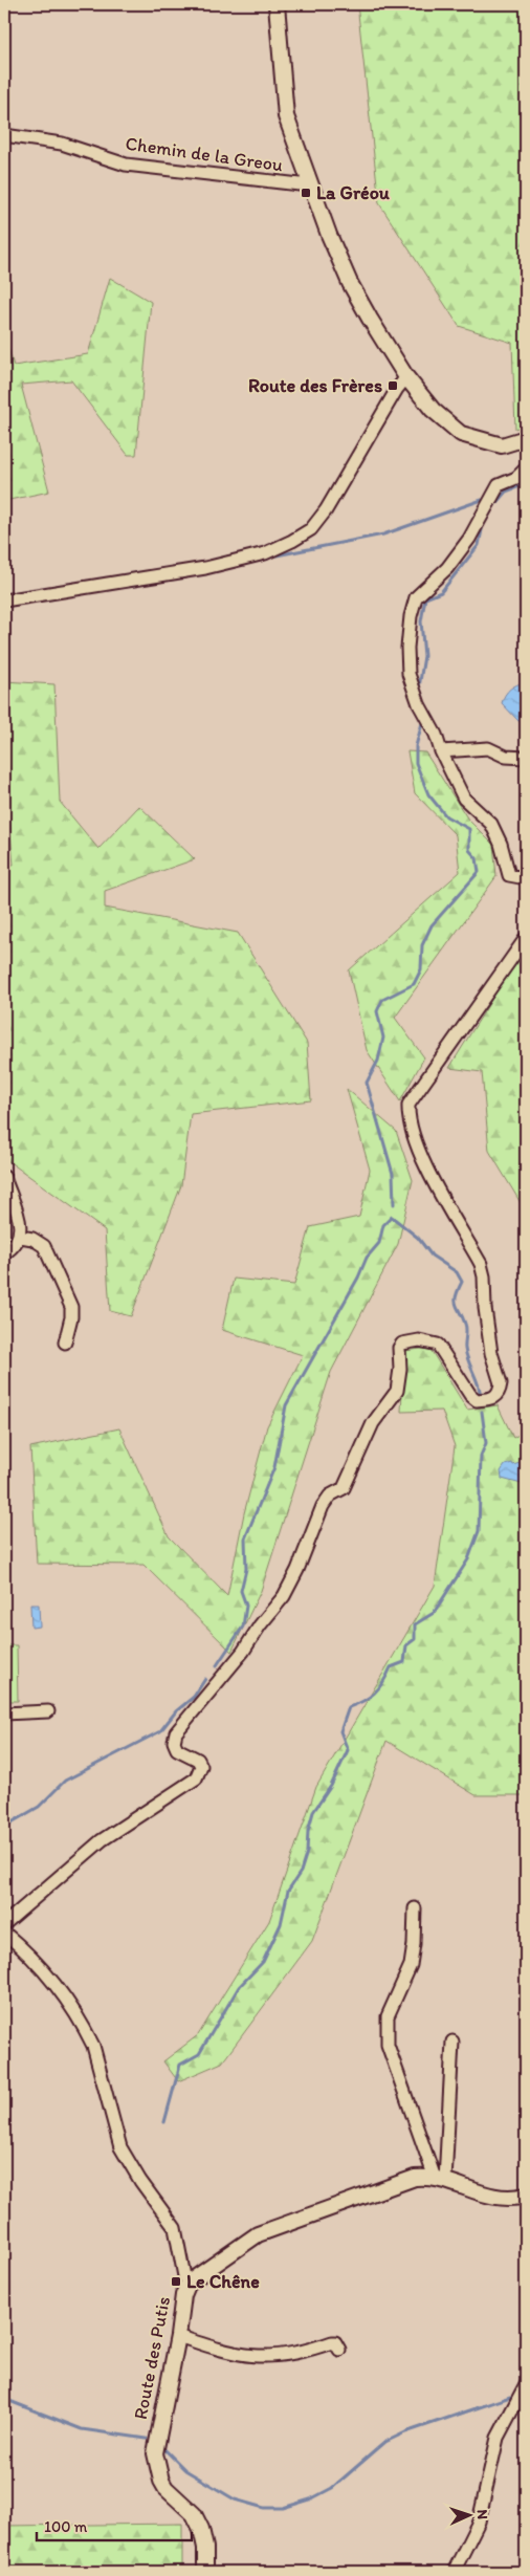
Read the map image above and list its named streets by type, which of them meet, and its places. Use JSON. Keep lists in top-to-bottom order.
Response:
{
  "streets": {
    "street": ["Chemin de la Greou", "Route des Putis"]
  },
  "places": {
    "transit": ["La Gréou", "Route des Frères", "Le Chêne"]
  },
  "scale_bar": "100 m",
  "north": "right"
}
